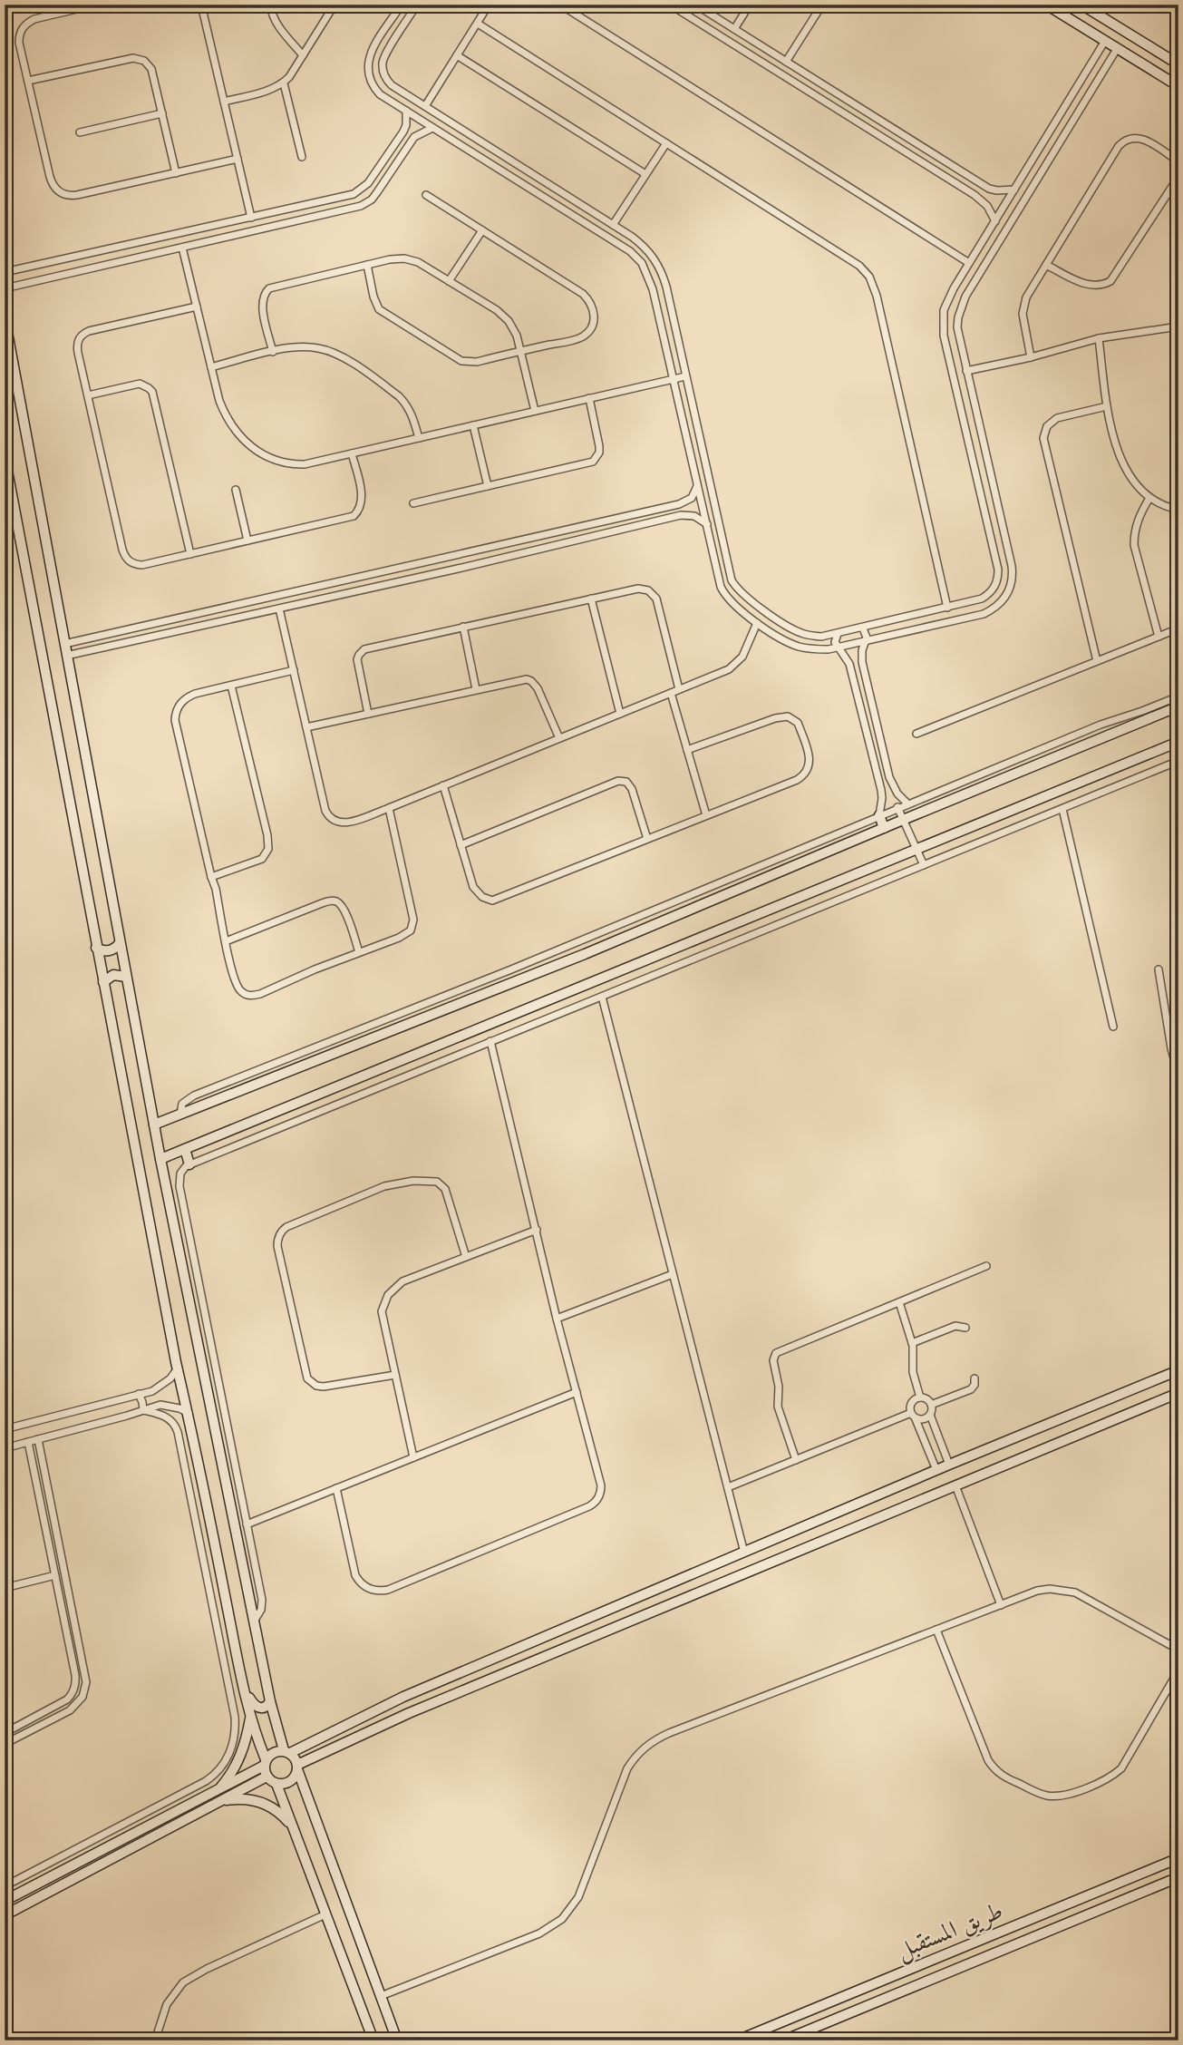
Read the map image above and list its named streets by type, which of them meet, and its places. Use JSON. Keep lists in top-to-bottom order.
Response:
{
  "streets": {
    "street": ["طريق المستقبل"]
  }
}
